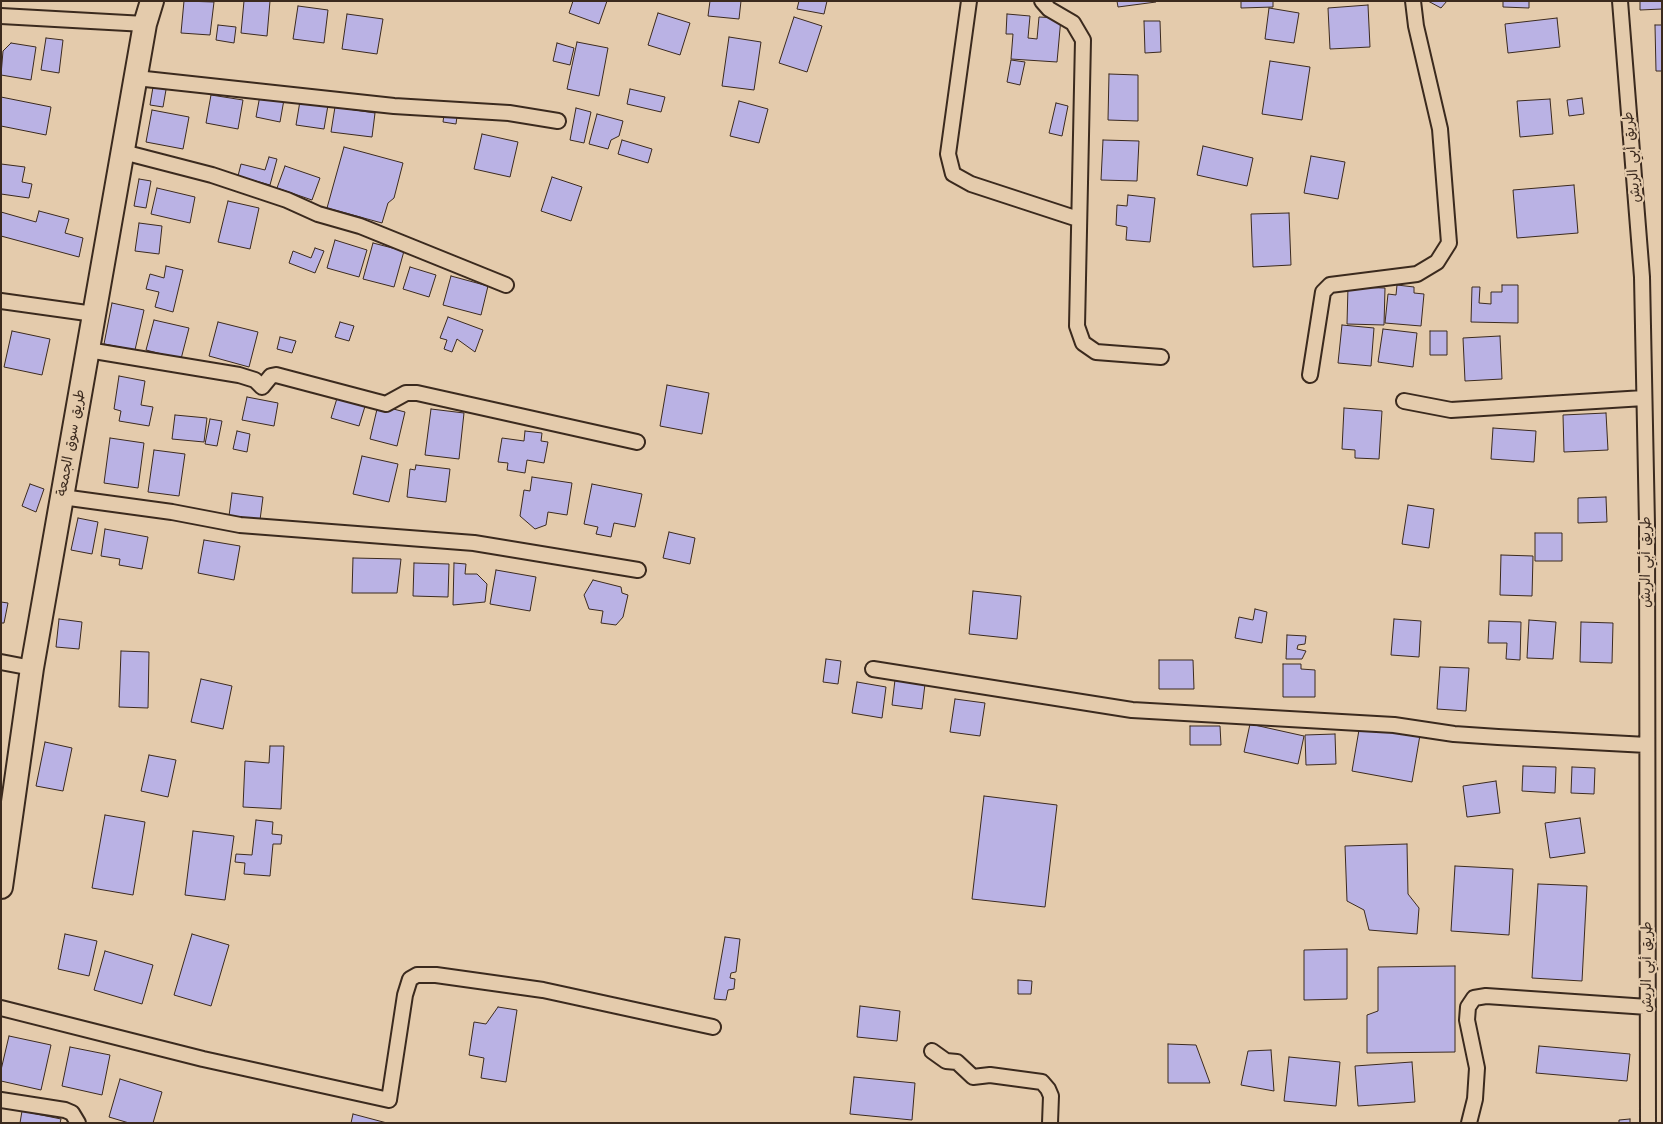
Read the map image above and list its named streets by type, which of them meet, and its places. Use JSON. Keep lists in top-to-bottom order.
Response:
{
  "streets": {
    "main road": ["طريق سوق الجمعة"],
    "street": ["طريق أبي الريش"]
  }
}
